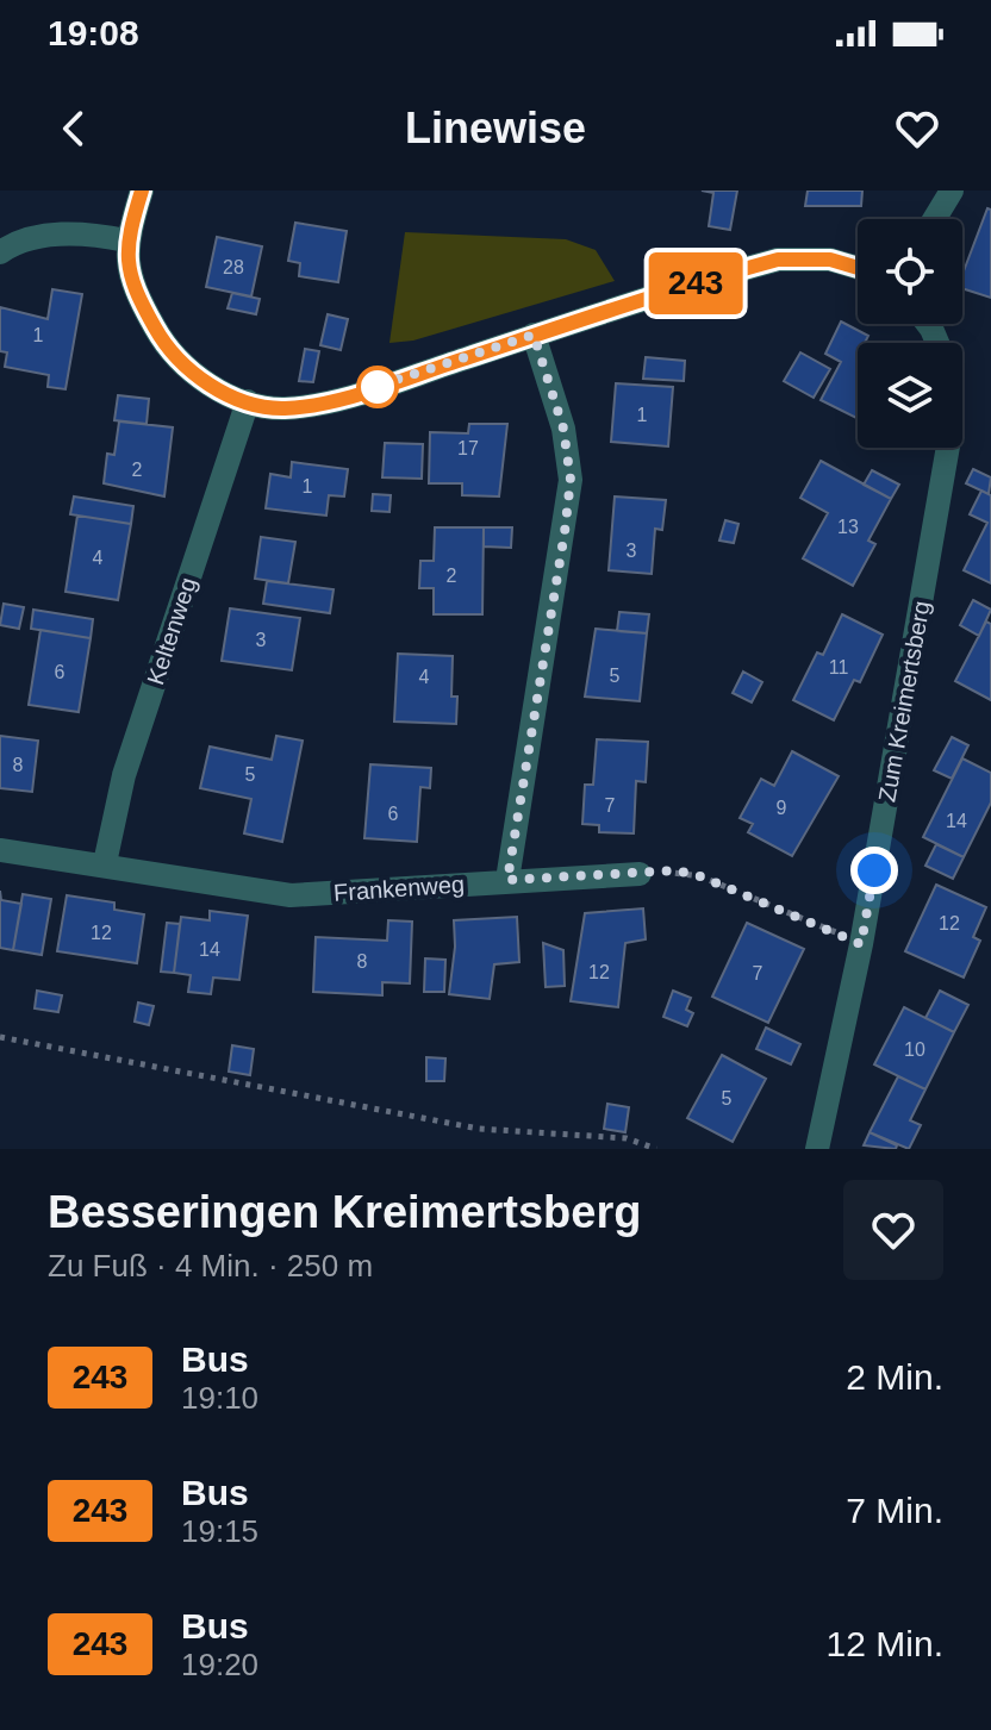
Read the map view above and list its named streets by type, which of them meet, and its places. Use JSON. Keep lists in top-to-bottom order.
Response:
{
  "streets": {
    "street": ["Keltenweg", "Zum Kreimertsberg", "Frankenweg"]
  },
  "crossings": [
    ["Keltenweg", "Frankenweg"]
  ],
  "lines": ["bus line 243"],
  "house_numbers": [
    "28",
    "1",
    "1",
    "17",
    "2",
    "1",
    "13",
    "3",
    "4",
    "2",
    "3",
    "11",
    "6",
    "5",
    "4",
    "8",
    "5",
    "7",
    "9",
    "6",
    "14",
    "12",
    "12",
    "14",
    "8",
    "12",
    "7",
    "10",
    "5"
  ],
  "page": {
    "status": "19:08",
    "header": "Linewise",
    "on_map": "243",
    "heading": ["Besseringen Kreimertsberg", "Zu Fuß · 4 Min. · 250 m"],
    "list": [
      {
        "mark": "243",
        "name": "Bus",
        "note": "19:10",
        "value": "2 Min."
      },
      {
        "mark": "243",
        "name": "Bus",
        "note": "19:15",
        "value": "7 Min."
      },
      {
        "mark": "243",
        "name": "Bus",
        "note": "19:20",
        "value": "12 Min."
      }
    ]
  }
}
